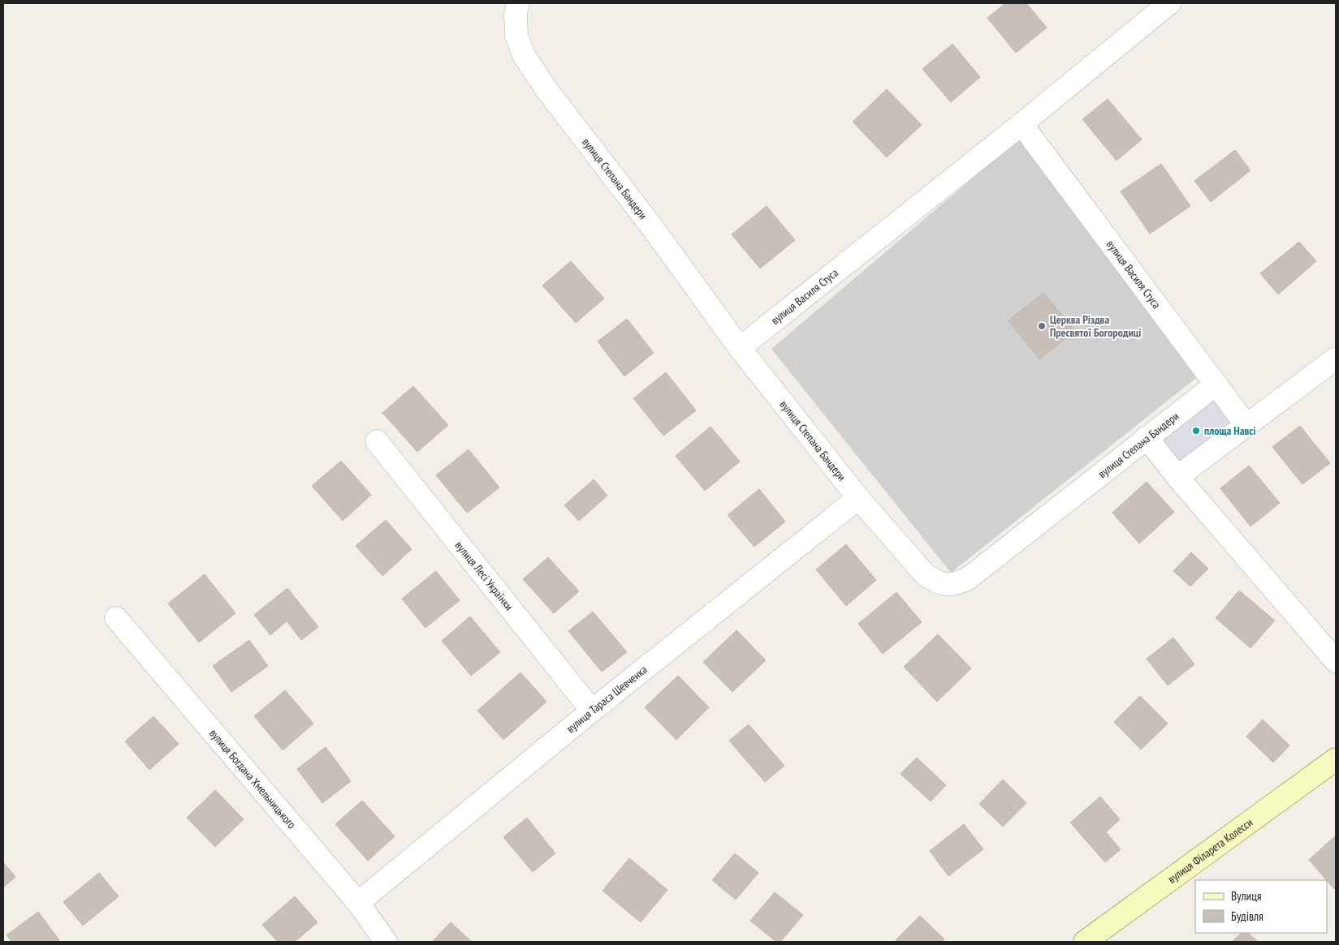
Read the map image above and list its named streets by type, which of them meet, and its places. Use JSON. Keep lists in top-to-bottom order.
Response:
{
  "streets": {
    "main road": ["вулиця Філарета Колесси"],
    "street": [
      "вулиця Степана Бандери",
      "вулиця Василя Стуса",
      "вулиця Лесі Українки",
      "вулиця Тараса Шевченка",
      "вулиця Богдана Хмельницького"
    ]
  },
  "crossings": [
    ["вулиця Степана Бандери", "вулиця Василя Стуса"],
    ["вулиця Степана Бандери", "вулиця Тараса Шевченка"],
    ["вулиця Лесі Українки", "вулиця Тараса Шевченка"],
    ["вулиця Тараса Шевченка", "вулиця Богдана Хмельницького"]
  ],
  "places": ["Церква Різдва Пресвятої Богородиці", "площа Навсі"],
  "legend": ["Вулиця", "Будівля"]
}
